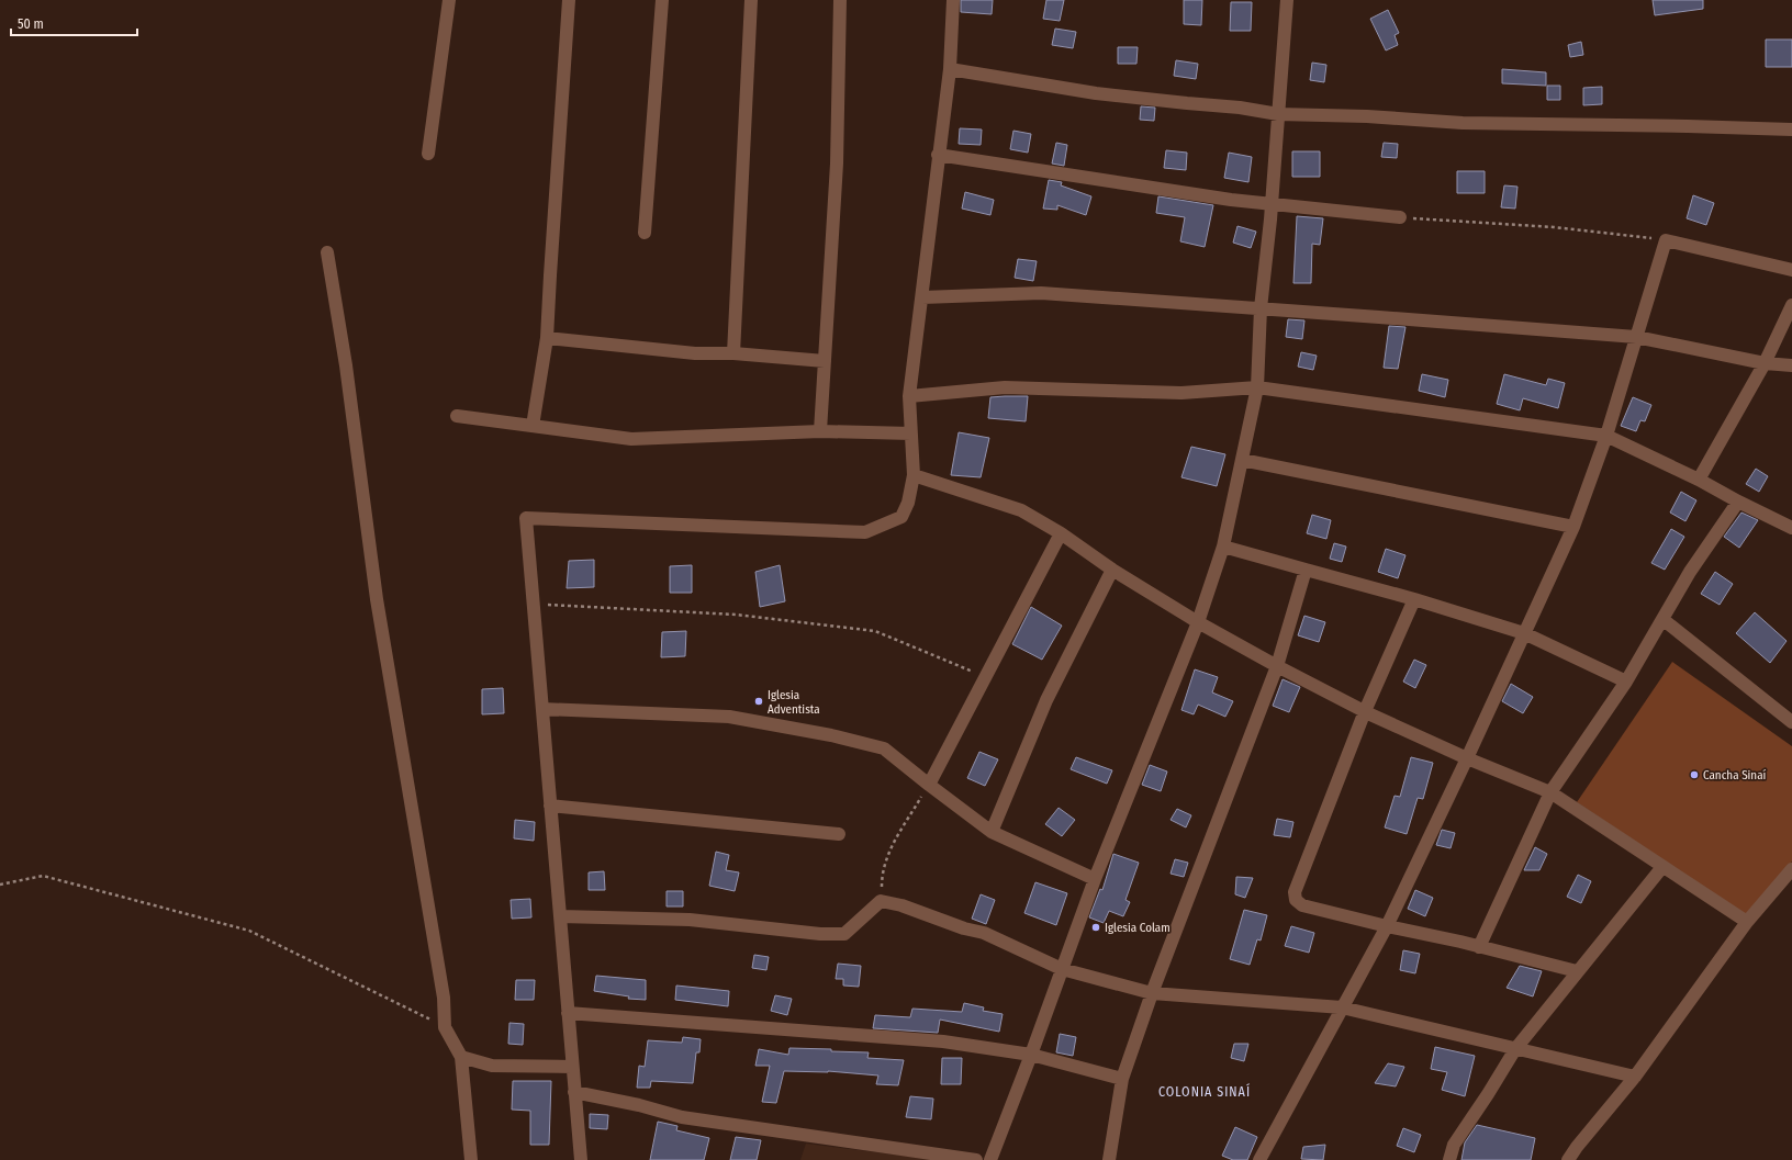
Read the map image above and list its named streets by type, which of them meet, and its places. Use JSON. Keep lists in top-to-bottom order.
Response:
{
  "districts": ["COLONIA SINAÍ"],
  "places": ["Iglesia Adventista", "Cancha Sinaí", "Iglesia Colam"],
  "scale_bar": "50 m"
}
